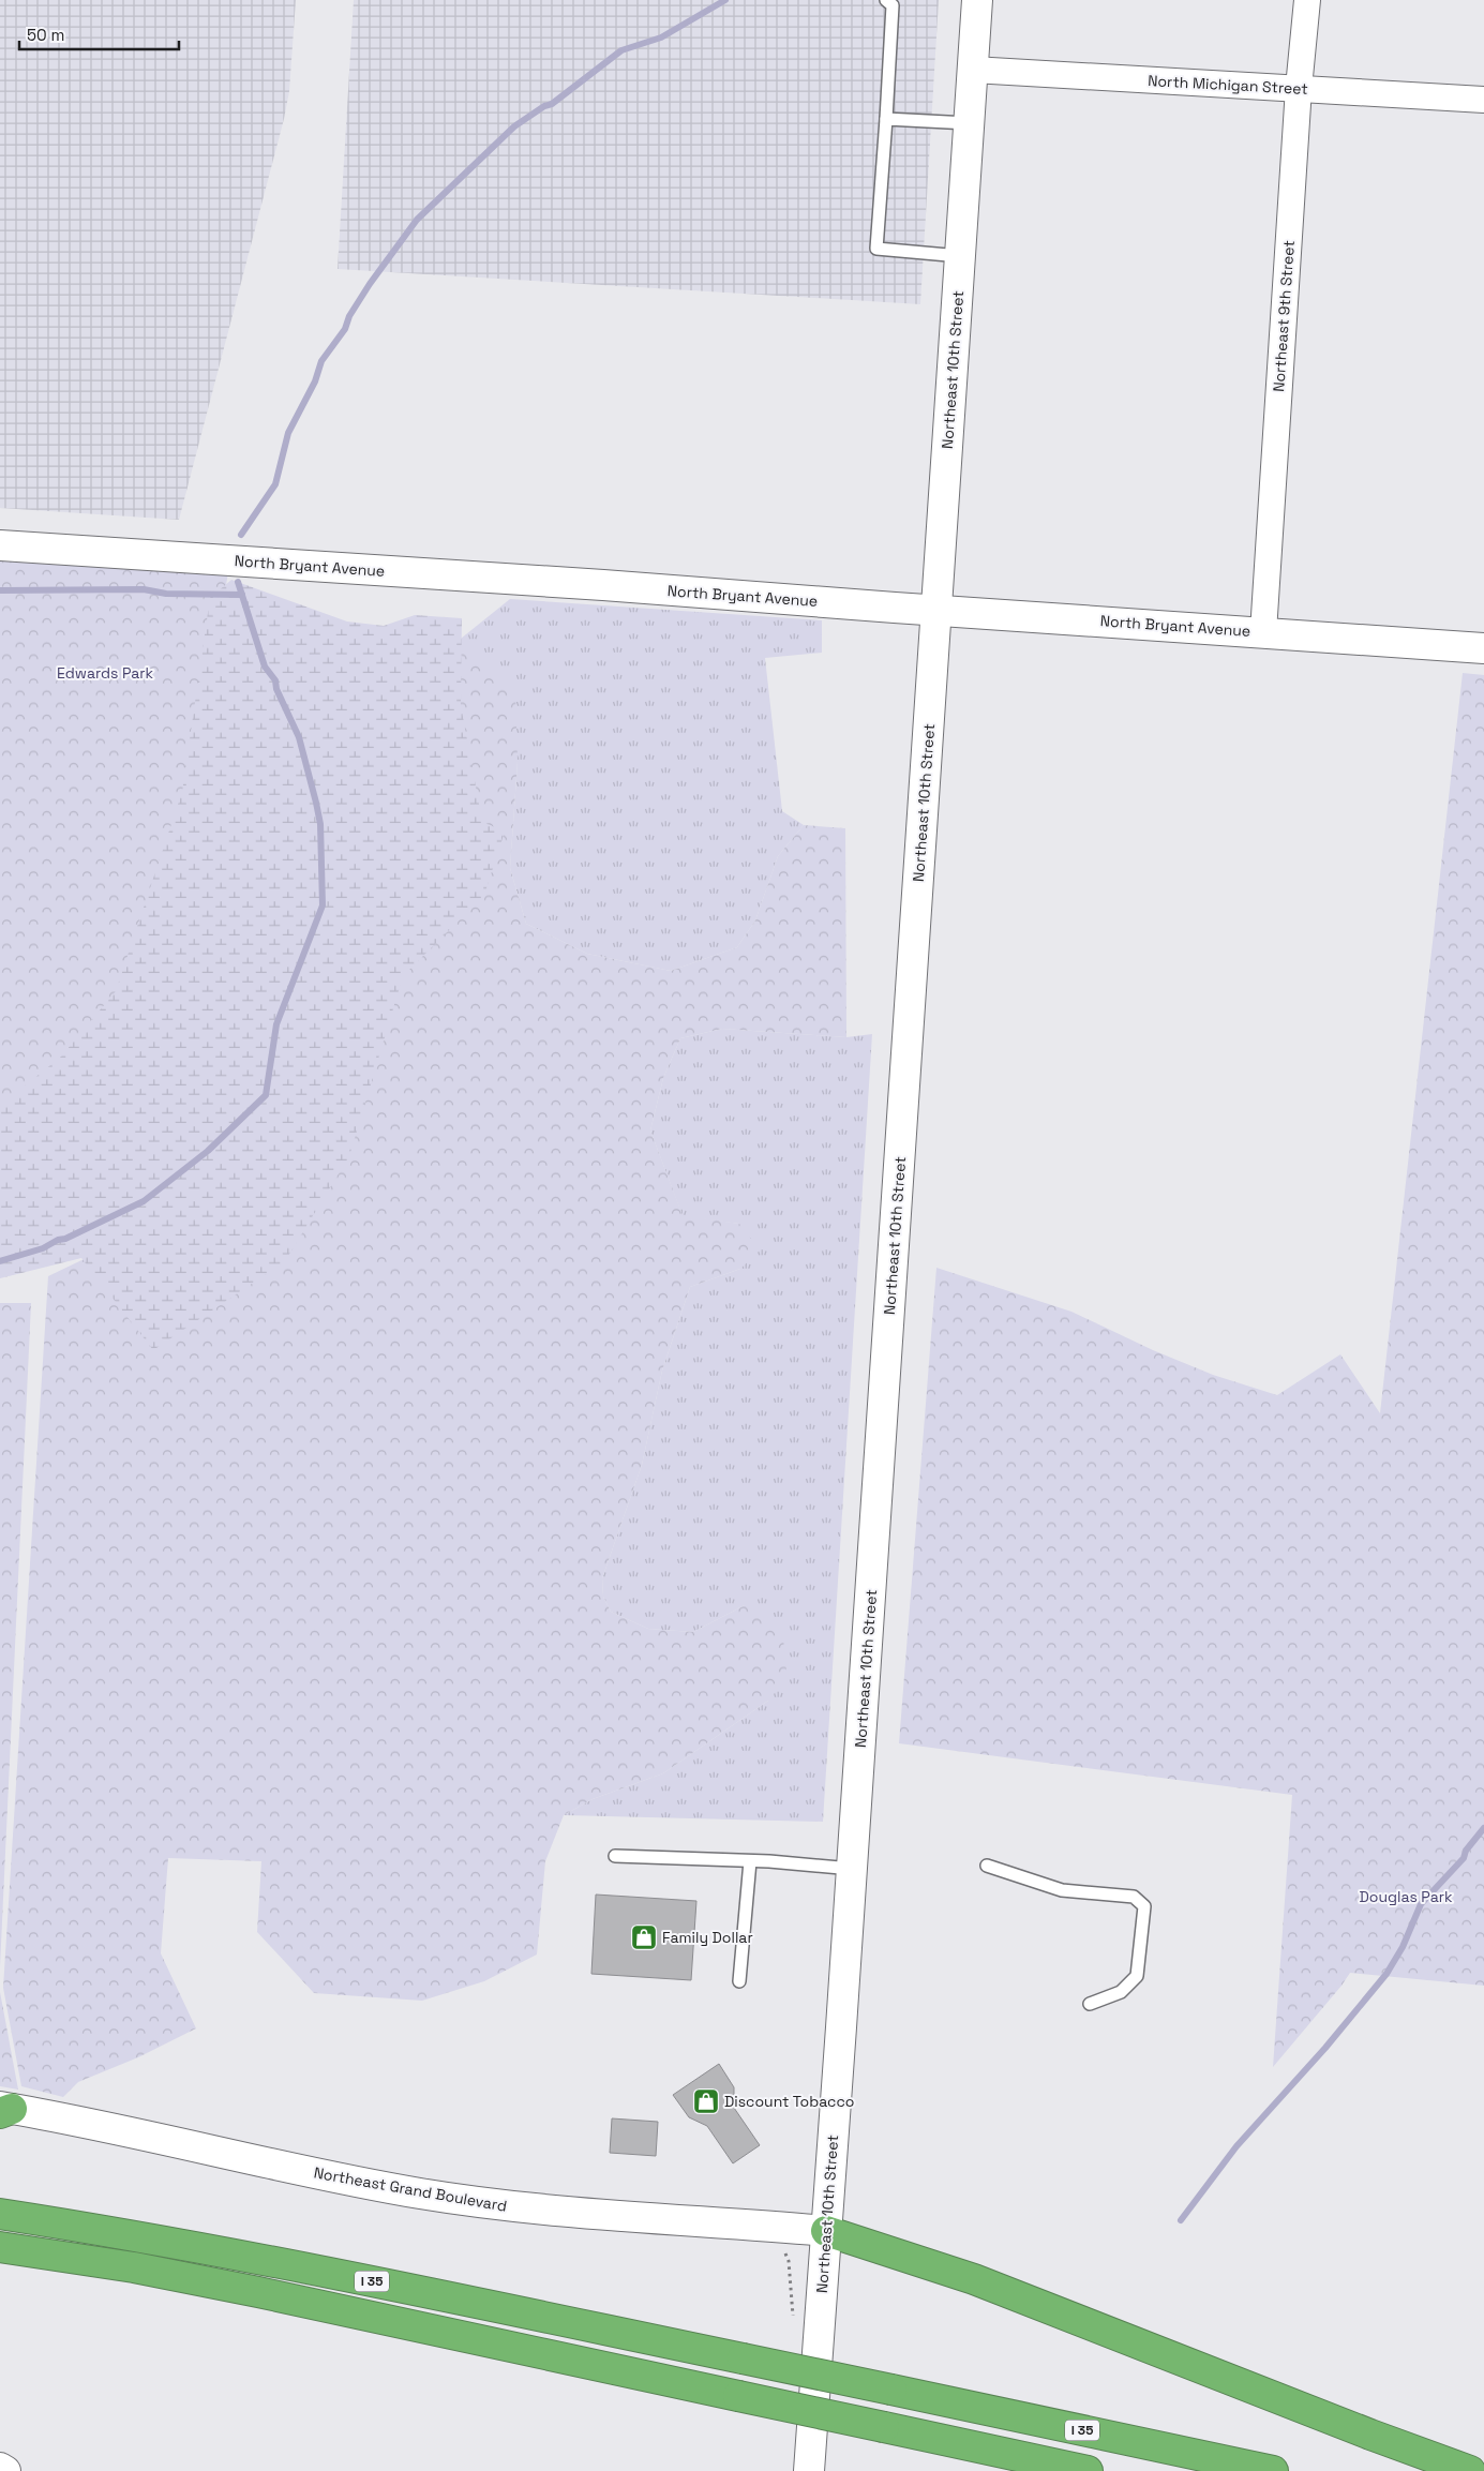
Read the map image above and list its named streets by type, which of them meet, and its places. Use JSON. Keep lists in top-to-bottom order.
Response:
{
  "streets": {
    "highway": ["I 35"],
    "main road": ["Northeast 10th Street", "North Bryant Avenue", "Northeast Grand Boulevard"],
    "street": ["North Michigan Street", "Northeast 9th Street"]
  },
  "crossings": [
    ["North Michigan Street", "Northeast 9th Street"],
    ["North Michigan Street", "Northeast 10th Street"],
    ["Northeast 9th Street", "North Bryant Avenue"],
    ["Northeast 10th Street", "North Bryant Avenue"],
    ["Northeast 10th Street", "Northeast Grand Boulevard"]
  ],
  "parks": ["Edwards Park", "Douglas Park"],
  "places": {
    "shop": ["Family Dollar", "Discount Tobacco"]
  },
  "scale_bar": "50 m"
}
